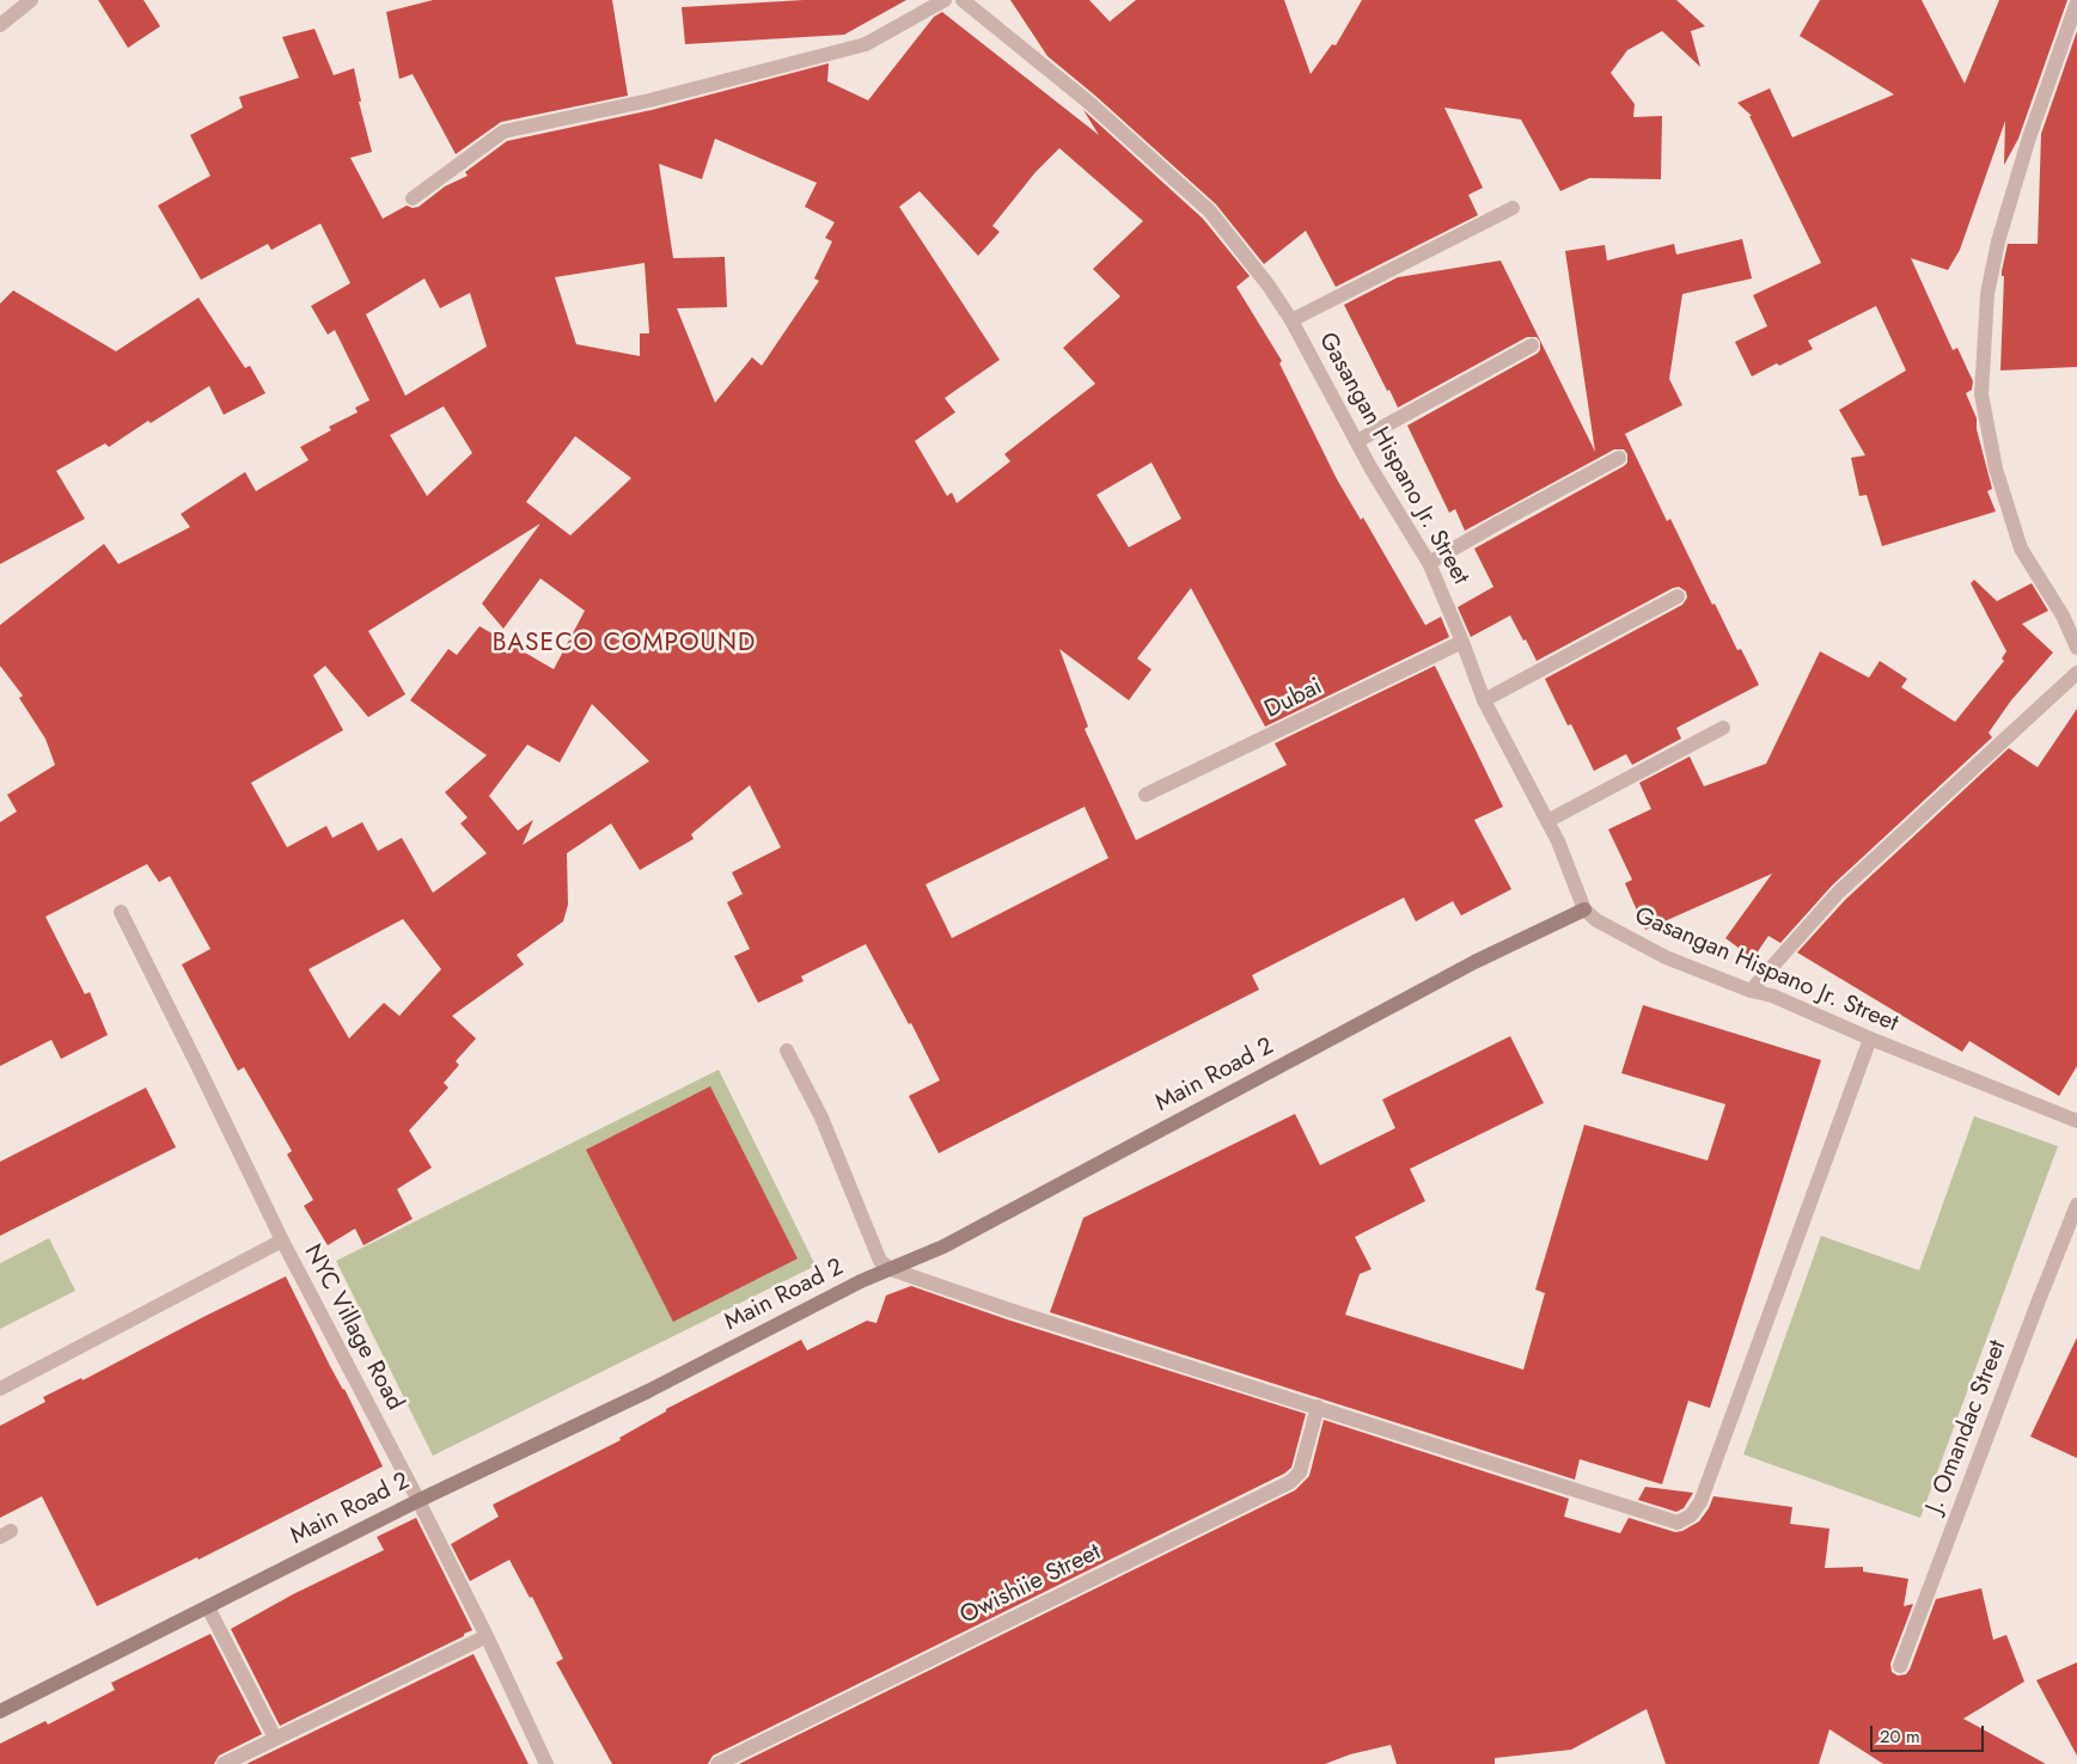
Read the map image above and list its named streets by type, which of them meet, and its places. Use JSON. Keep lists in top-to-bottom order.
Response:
{
  "streets": {
    "street": [
      "Gasangan Hispano Jr. Street",
      "Dubai",
      "Main Road 2",
      "NYC Village Road",
      "J. Omandac Street",
      "Owishiie Street"
    ]
  },
  "crossings": [
    ["Gasangan Hispano Jr. Street", "Dubai"],
    ["Gasangan Hispano Jr. Street", "Main Road 2"],
    ["Main Road 2", "NYC Village Road"]
  ],
  "districts": ["BASECO COMPOUND"],
  "scale_bar": "20 m"
}
